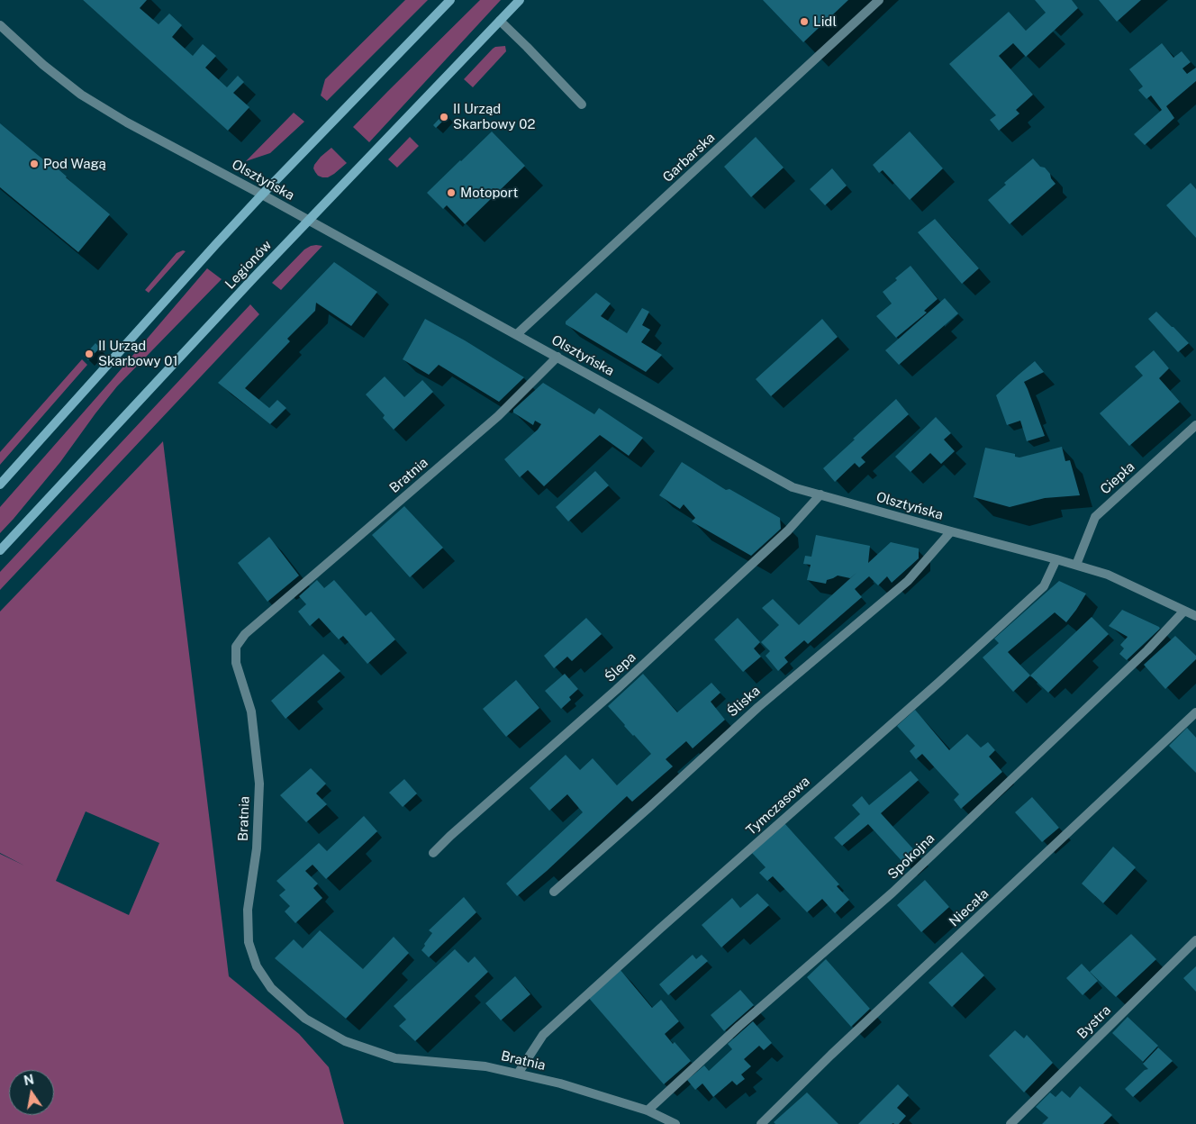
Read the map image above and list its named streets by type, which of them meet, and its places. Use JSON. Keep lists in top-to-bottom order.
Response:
{
  "streets": {
    "street": [
      "Garbarska",
      "Olsztyńska",
      "Legionów",
      "Bratnia",
      "Ciepła",
      "Ślepa",
      "Śliska",
      "Tymczasowa",
      "Spokojna",
      "Niecała",
      "Bystra"
    ]
  },
  "crossings": [
    ["Garbarska", "Olsztyńska"],
    ["Olsztyńska", "Legionów"],
    ["Olsztyńska", "Bratnia"],
    ["Olsztyńska", "Ciepła"],
    ["Olsztyńska", "Ślepa"],
    ["Olsztyńska", "Śliska"],
    ["Olsztyńska", "Tymczasowa"],
    ["Olsztyńska", "Spokojna"],
    ["Bratnia", "Tymczasowa"],
    ["Bratnia", "Spokojna"]
  ],
  "places": [
    "Lidl",
    "II Urząd Skarbowy 02",
    "Pod Wagą",
    "Motoport",
    "II Urząd Skarbowy 01"
  ],
  "north": "top"
}
